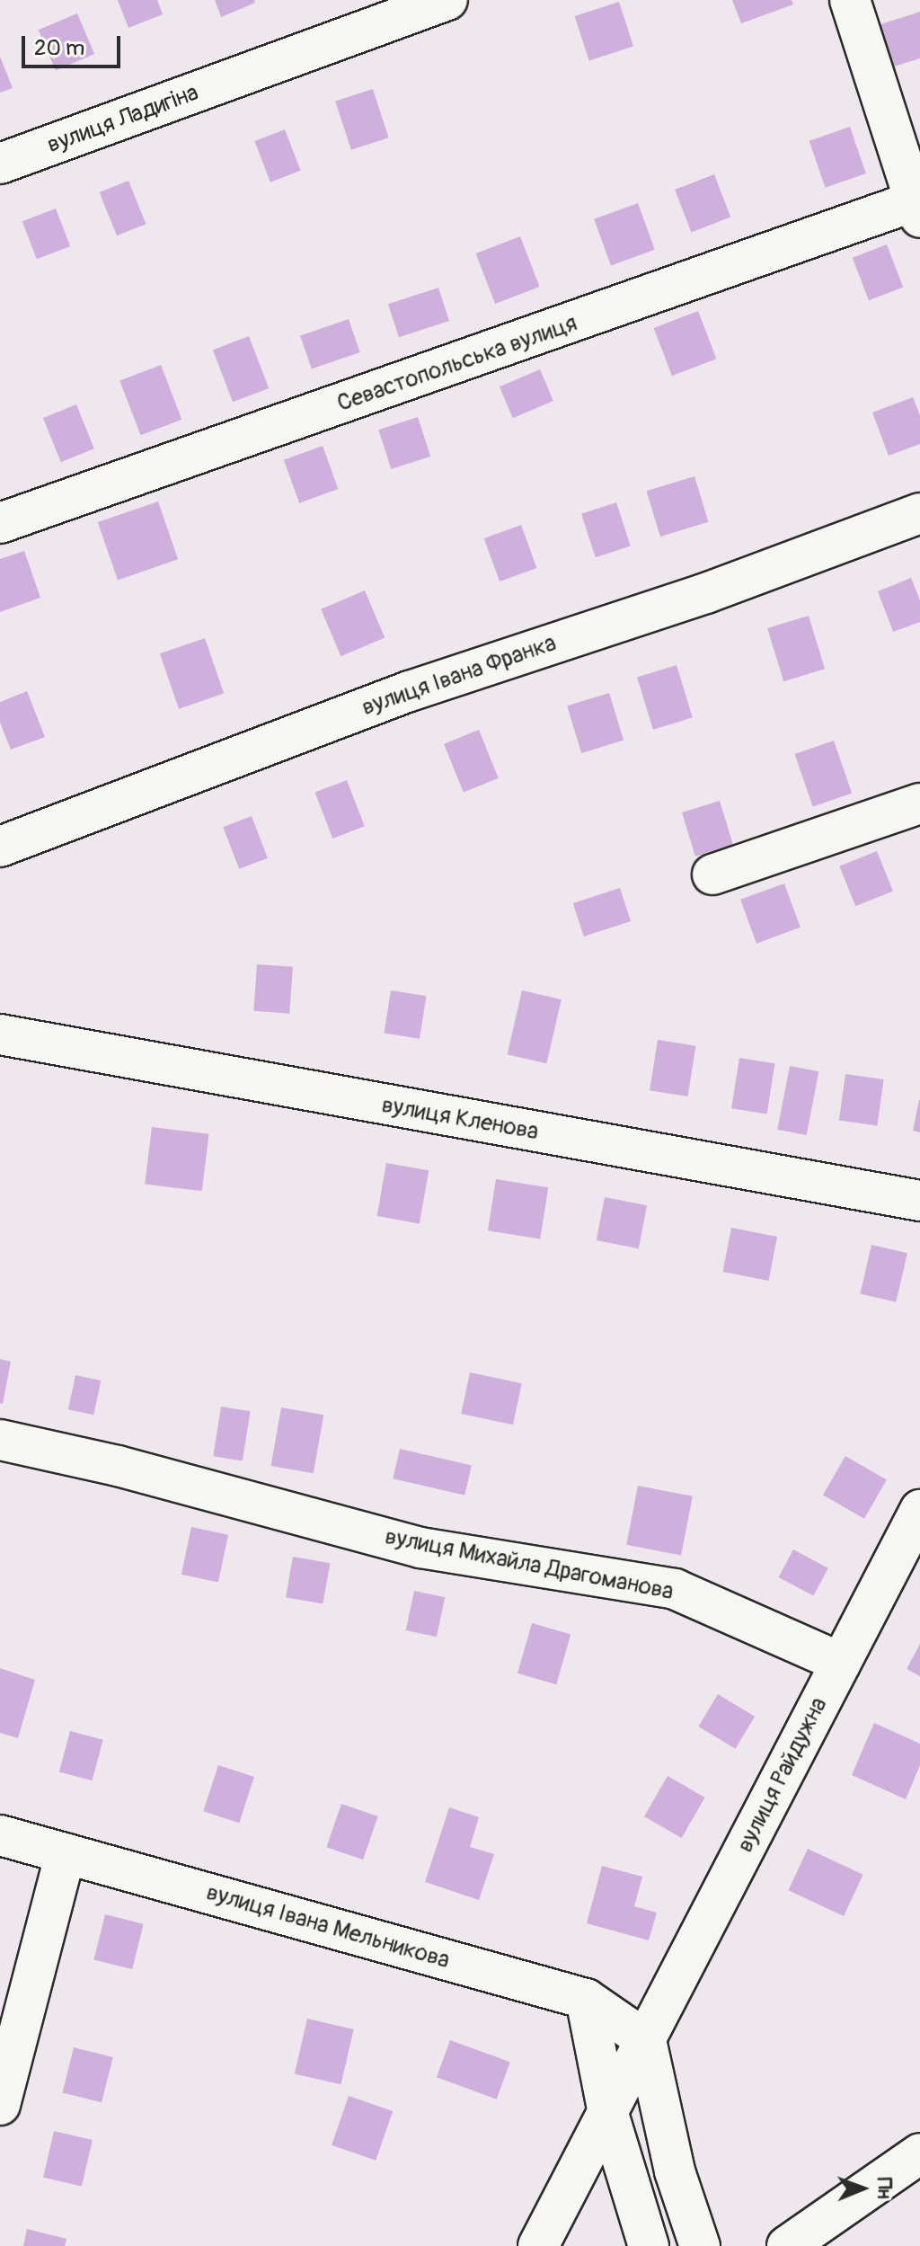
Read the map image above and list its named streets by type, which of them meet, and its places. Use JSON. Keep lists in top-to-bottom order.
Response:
{
  "streets": {
    "street": [
      "вулиця Ладигіна",
      "Севастопольська вулиця",
      "вулиця Івана Франка",
      "вулиця Кленова",
      "вулиця Михайла Драгоманова",
      "вулиця Райдужна",
      "вулиця Івана Мельникова"
    ]
  },
  "crossings": [
    ["вулиця Михайла Драгоманова", "вулиця Райдужна"],
    ["вулиця Райдужна", "вулиця Івана Мельникова"]
  ],
  "scale_bar": "20 m",
  "north": "right"
}
